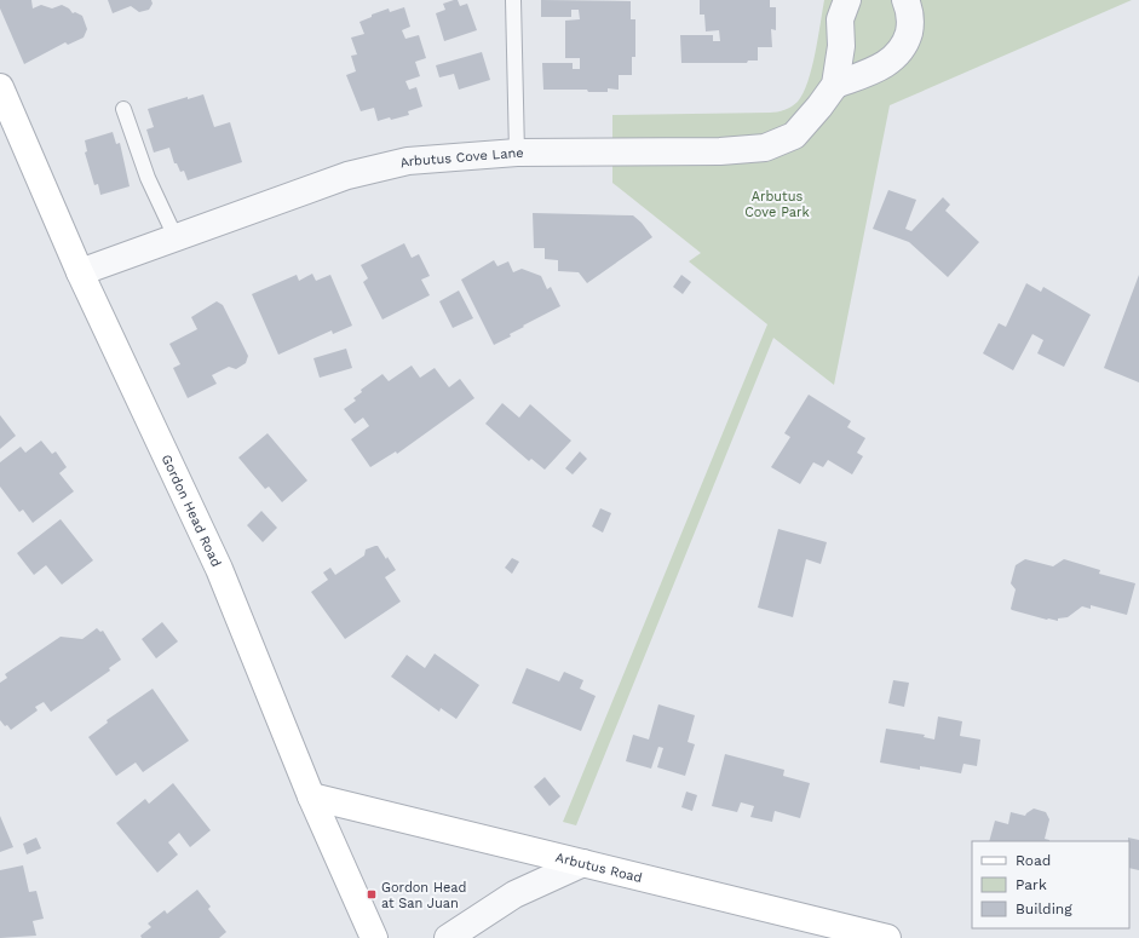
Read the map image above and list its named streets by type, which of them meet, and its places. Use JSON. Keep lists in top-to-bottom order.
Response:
{
  "streets": {
    "main road": ["Gordon Head Road", "Arbutus Road"],
    "street": ["Arbutus Cove Lane"]
  },
  "crossings": [
    ["Arbutus Cove Lane", "Gordon Head Road"],
    ["Gordon Head Road", "Arbutus Road"]
  ],
  "parks": ["Arbutus Cove Park"],
  "places": {
    "transit": ["Gordon Head at San Juan"]
  },
  "legend": ["Road", "Park", "Building"]
}
